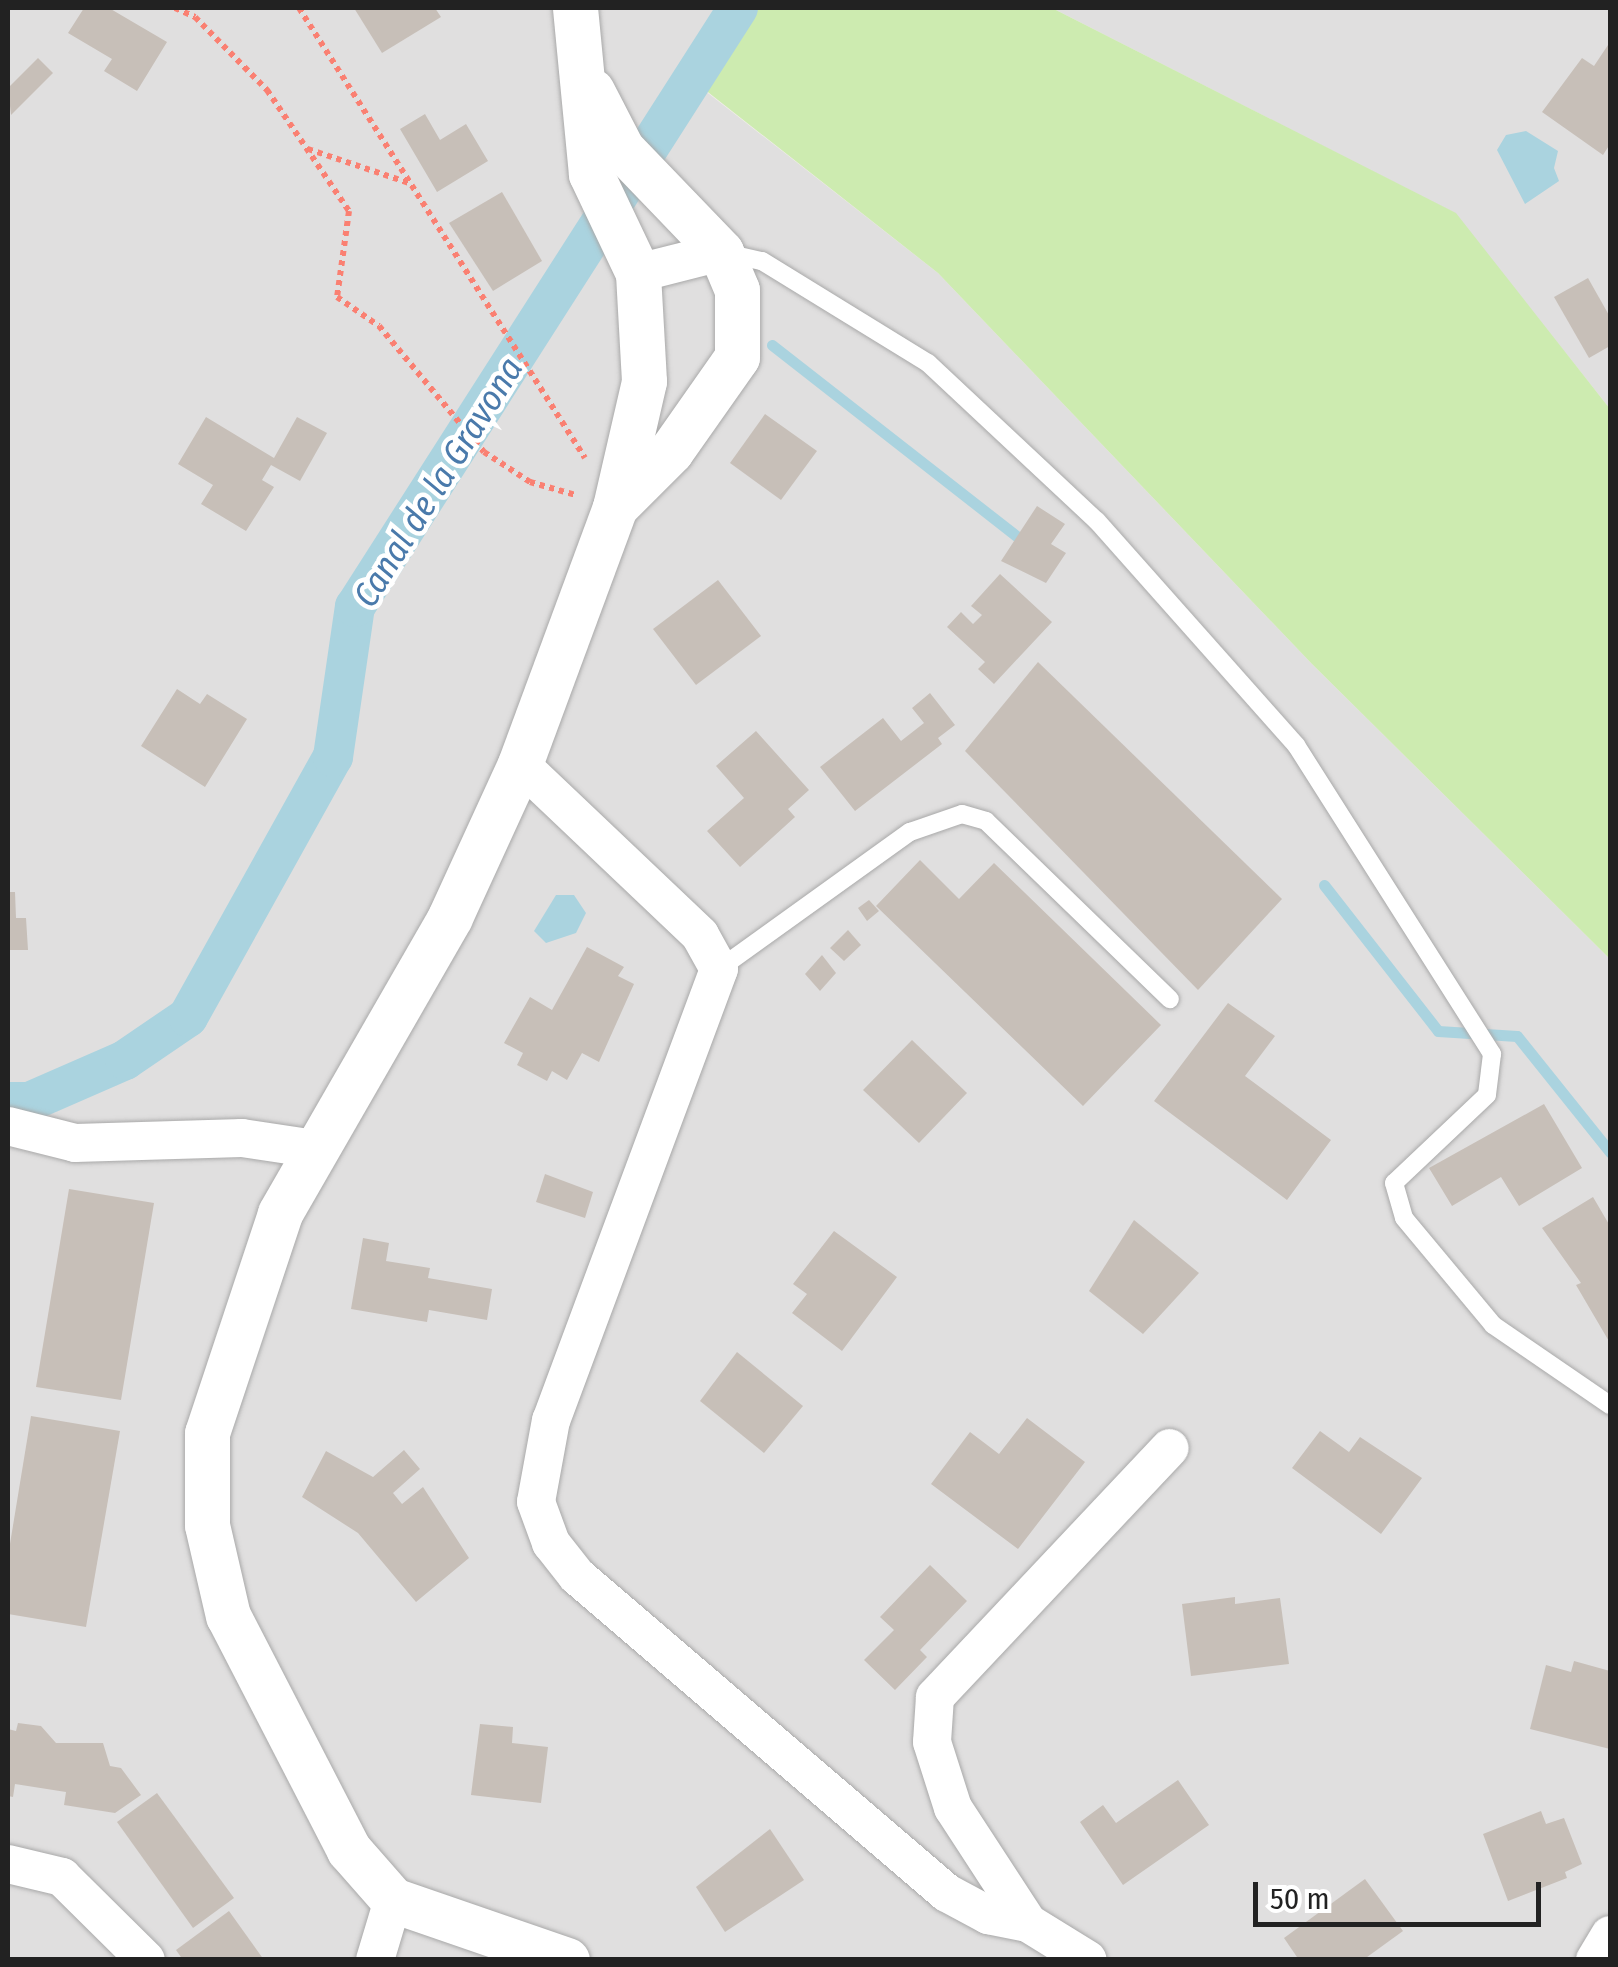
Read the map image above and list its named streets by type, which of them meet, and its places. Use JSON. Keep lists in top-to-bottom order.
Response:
{
  "water": ["Canal de la Gravona"],
  "scale_bar": "50 m"
}
